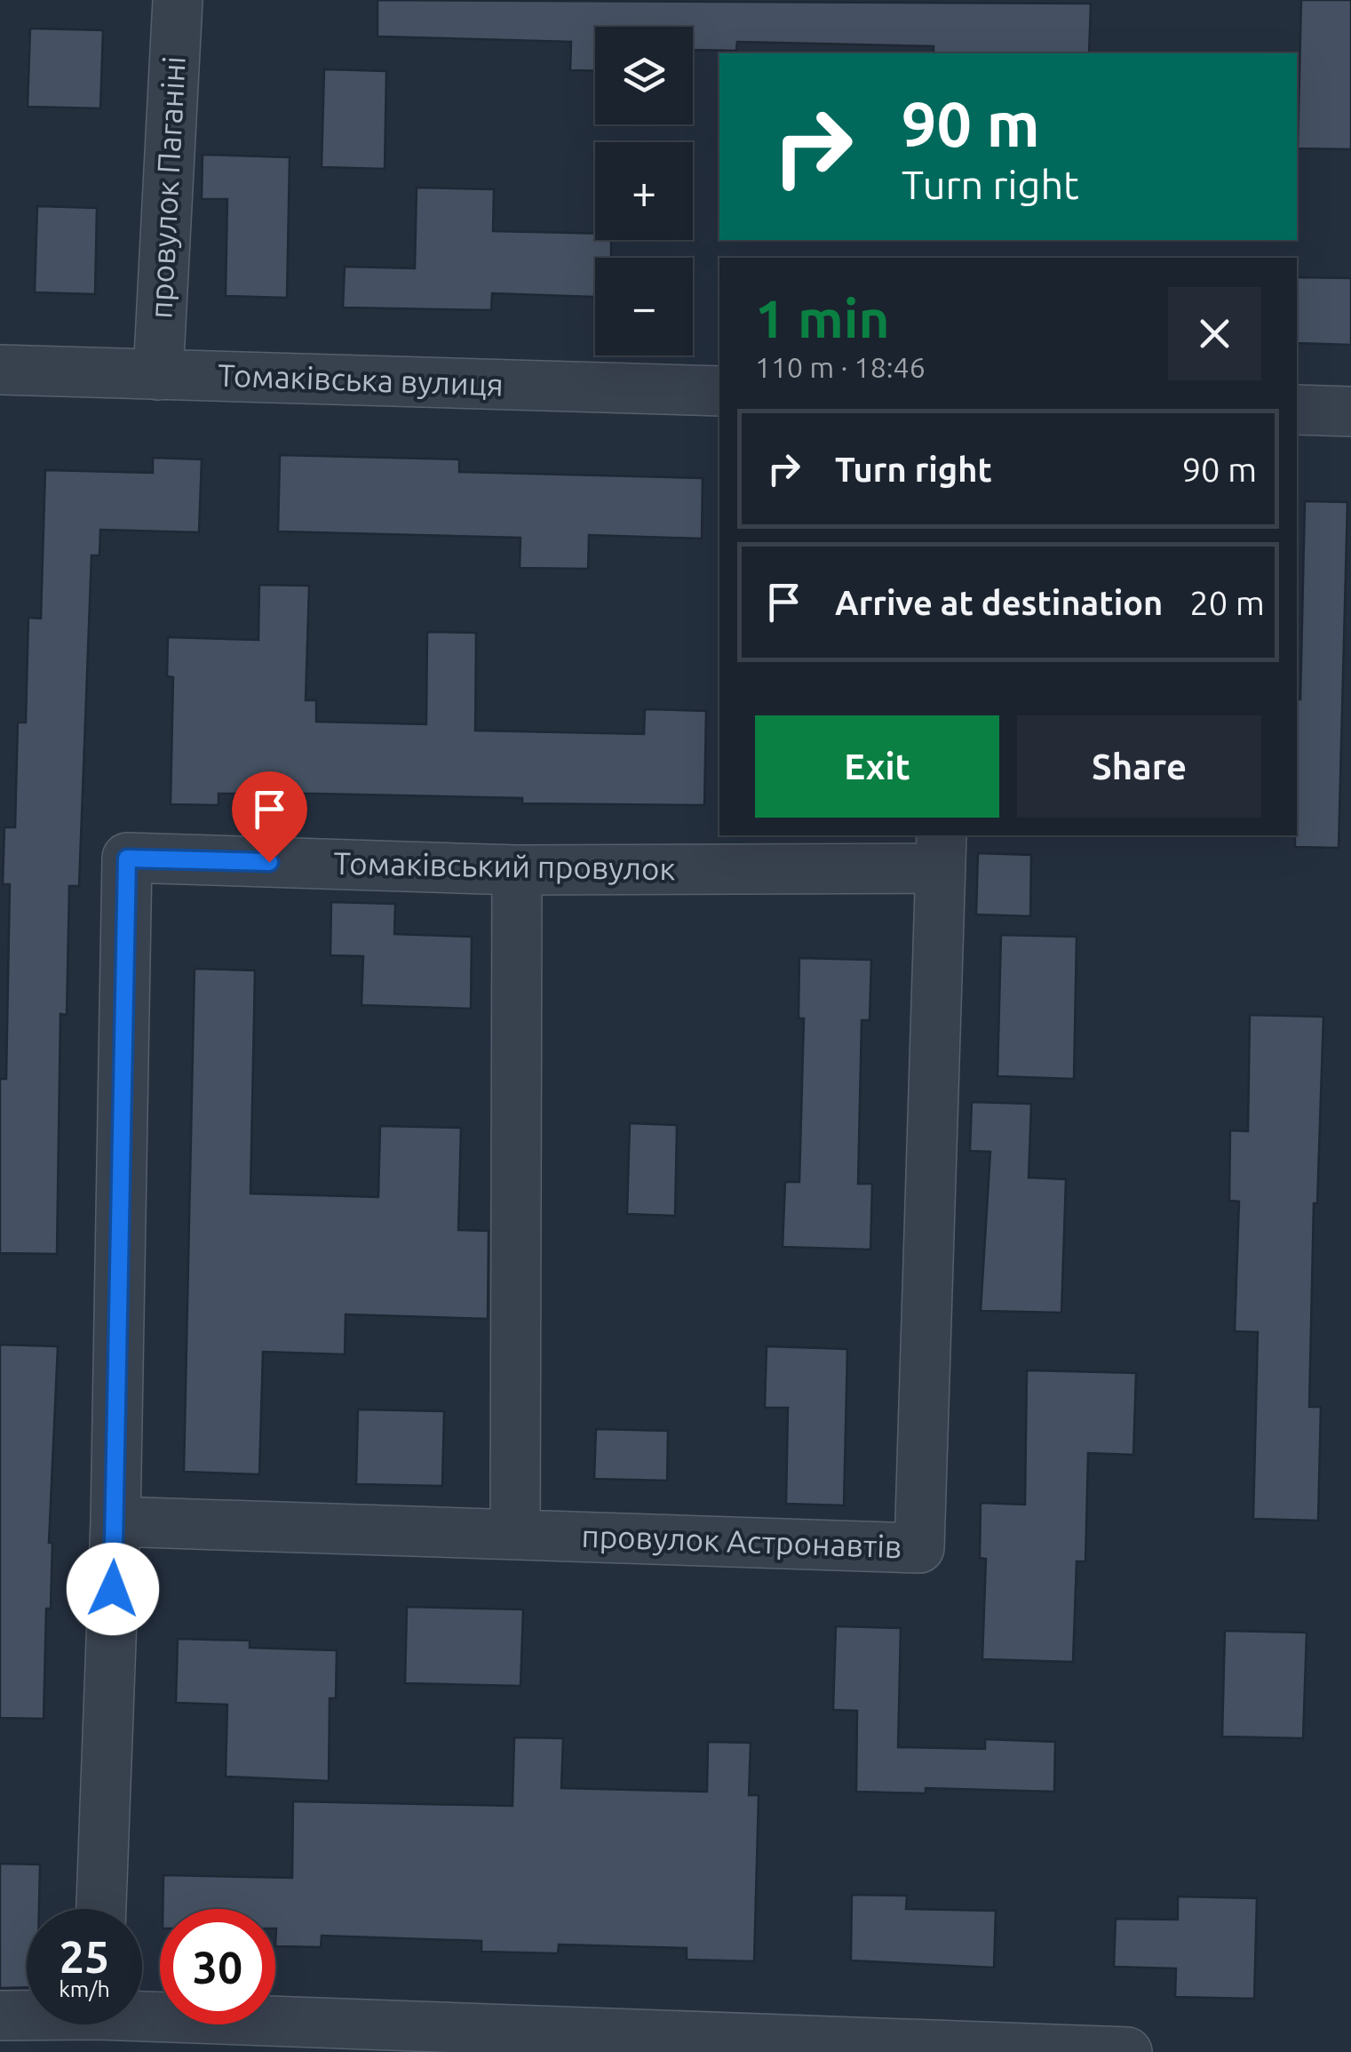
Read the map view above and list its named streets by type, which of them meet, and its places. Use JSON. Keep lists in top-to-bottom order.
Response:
{
  "streets": {
    "street": [
      "провулок Паганіні",
      "Томаківська вулиця",
      "Томаківський провулок",
      "провулок Астронавтів"
    ]
  },
  "crossings": [
    ["провулок Паганіні", "Томаківська вулиця"],
    ["Томаківський провулок", "провулок Астронавтів"]
  ],
  "page": {
    "map_buttons": ["+", "−"],
    "turn": ["90 m", "Turn right"],
    "heading": ["1 min", "110 m · 18:46"],
    "list": [
      {
        "name": "Turn right",
        "value": "90 m"
      },
      {
        "name": "Arrive at destination",
        "value": "20 m"
      }
    ],
    "buttons": ["Exit", "Share"],
    "speed": "25 km/h",
    "limit": "30"
  }
}
